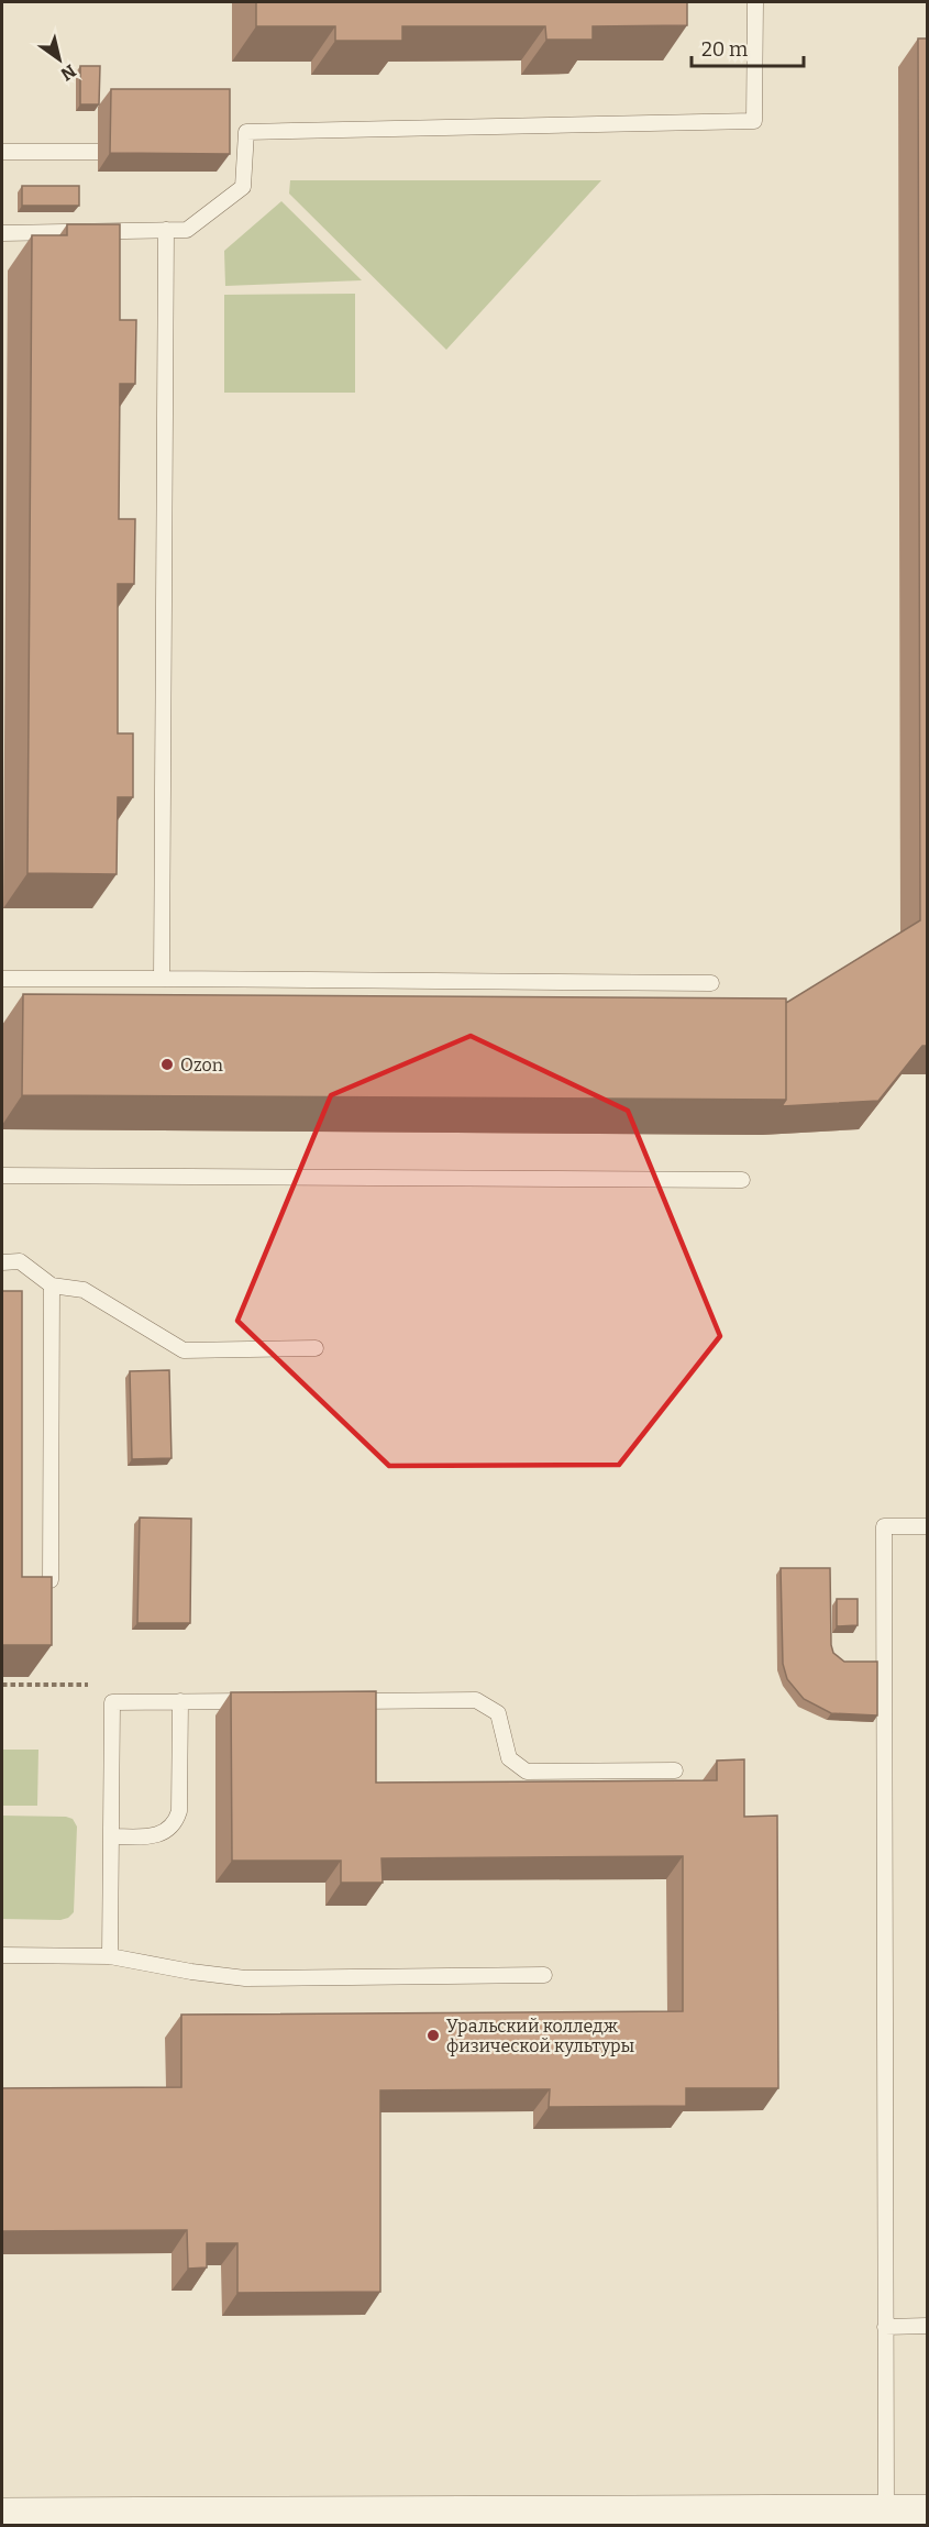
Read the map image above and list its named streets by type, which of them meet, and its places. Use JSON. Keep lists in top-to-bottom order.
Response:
{
  "places": ["Ozon", "Уральский колледж физической культуры"],
  "scale_bar": "20 m",
  "north": "bottom right"
}
